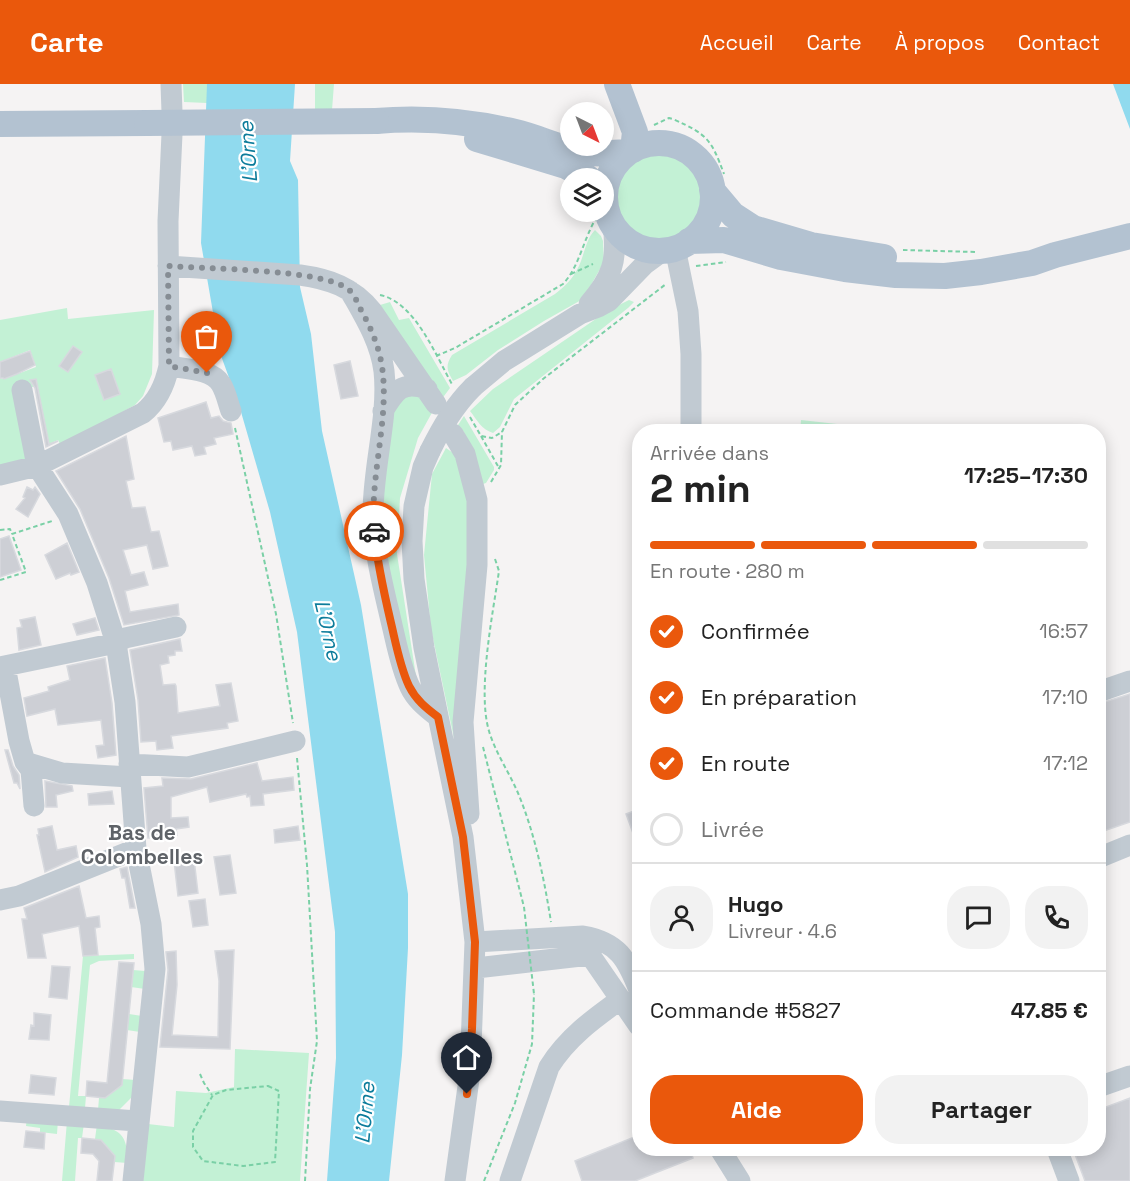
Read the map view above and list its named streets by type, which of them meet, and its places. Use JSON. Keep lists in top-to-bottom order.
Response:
{
  "districts": ["Bas de Colombelles"],
  "water": ["L'Orne"],
  "north": "bottom right",
  "page": {
    "header": "Carte",
    "nav": [
      "Accueil",
      "Carte",
      "À propos",
      "Contact"
    ],
    "heading": ["2 min", "Arrivée dans", "17:25–17:30"],
    "panel": [
      "Hugo",
      "Livreur · 4.6",
      "Commande #5827",
      "47.85 €"
    ],
    "bar": "En route · 280 m",
    "list": [
      ["Confirmée", "16:57"],
      ["En préparation", "17:10"],
      ["En route", "17:12"],
      "Livrée"
    ],
    "buttons": ["Aide", "Partager"]
  }
}
